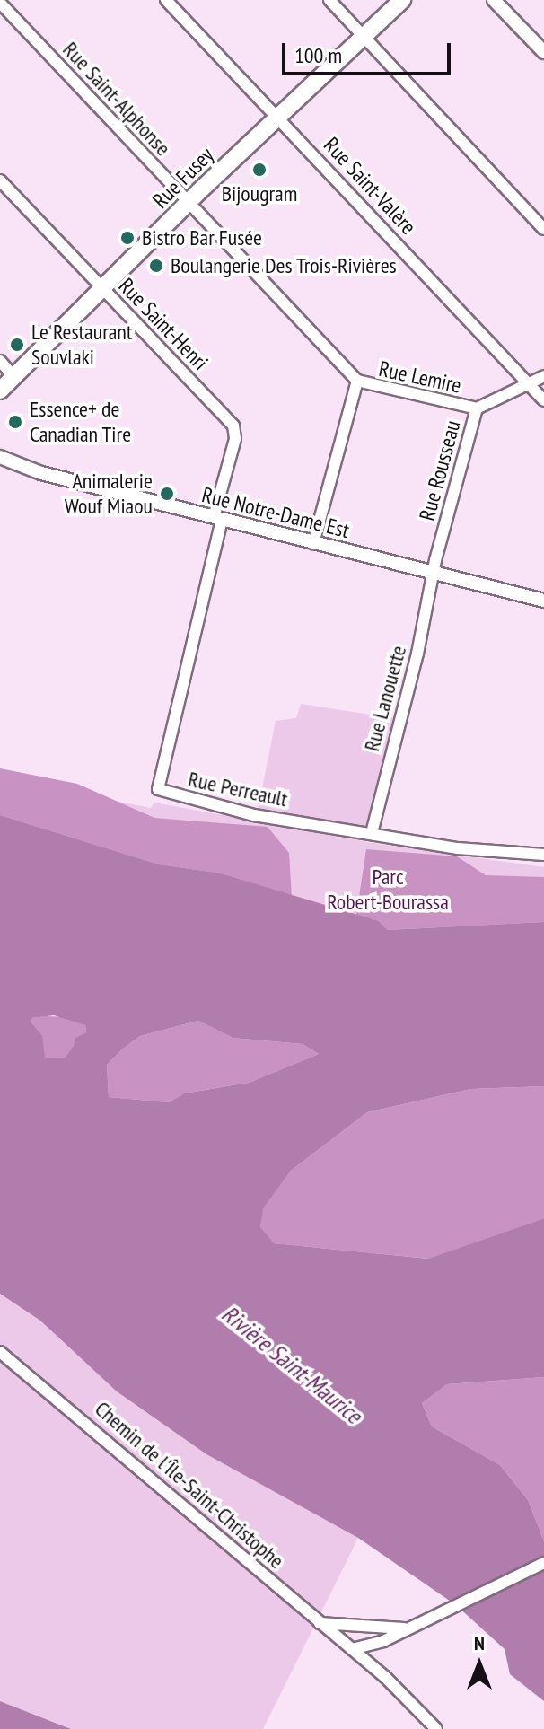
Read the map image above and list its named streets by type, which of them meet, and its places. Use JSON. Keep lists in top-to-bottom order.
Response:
{
  "streets": {
    "main road": ["Rue Fusey"],
    "street": [
      "Rue Saint-Alphonse",
      "Rue Saint-Valère",
      "Rue Saint-Henri",
      "Rue Lemire",
      "Rue Rousseau",
      "Rue Notre-Dame Est",
      "Rue Lanouette",
      "Rue Perreault",
      "Chemin de l'Île-Saint-Christophe"
    ]
  },
  "crossings": [
    ["Rue Saint-Alphonse", "Rue Fusey"],
    ["Rue Saint-Alphonse", "Rue Lemire"],
    ["Rue Fusey", "Rue Saint-Valère"],
    ["Rue Fusey", "Rue Saint-Henri"],
    ["Rue Saint-Valère", "Rue Rousseau"],
    ["Rue Saint-Henri", "Rue Notre-Dame Est"],
    ["Rue Saint-Henri", "Rue Perreault"],
    ["Rue Lemire", "Rue Rousseau"],
    ["Rue Rousseau", "Rue Notre-Dame Est"],
    ["Rue Rousseau", "Rue Lanouette"],
    ["Rue Notre-Dame Est", "Rue Lanouette"],
    ["Rue Notre-Dame Est", "Rue Perreault"],
    ["Rue Lanouette", "Rue Perreault"]
  ],
  "water": ["Rivière Saint-Maurice"],
  "parks": ["Parc Robert-Bourassa"],
  "places": [
    "Bijougram",
    "Bistro Bar Fusée",
    "Boulangerie Des Trois-Rivières",
    "Le Restaurant Souvlaki",
    "Essence+ de Canadian Tire",
    "Animalerie Wouf Miaou"
  ],
  "scale_bar": "100 m",
  "north": "top"
}
